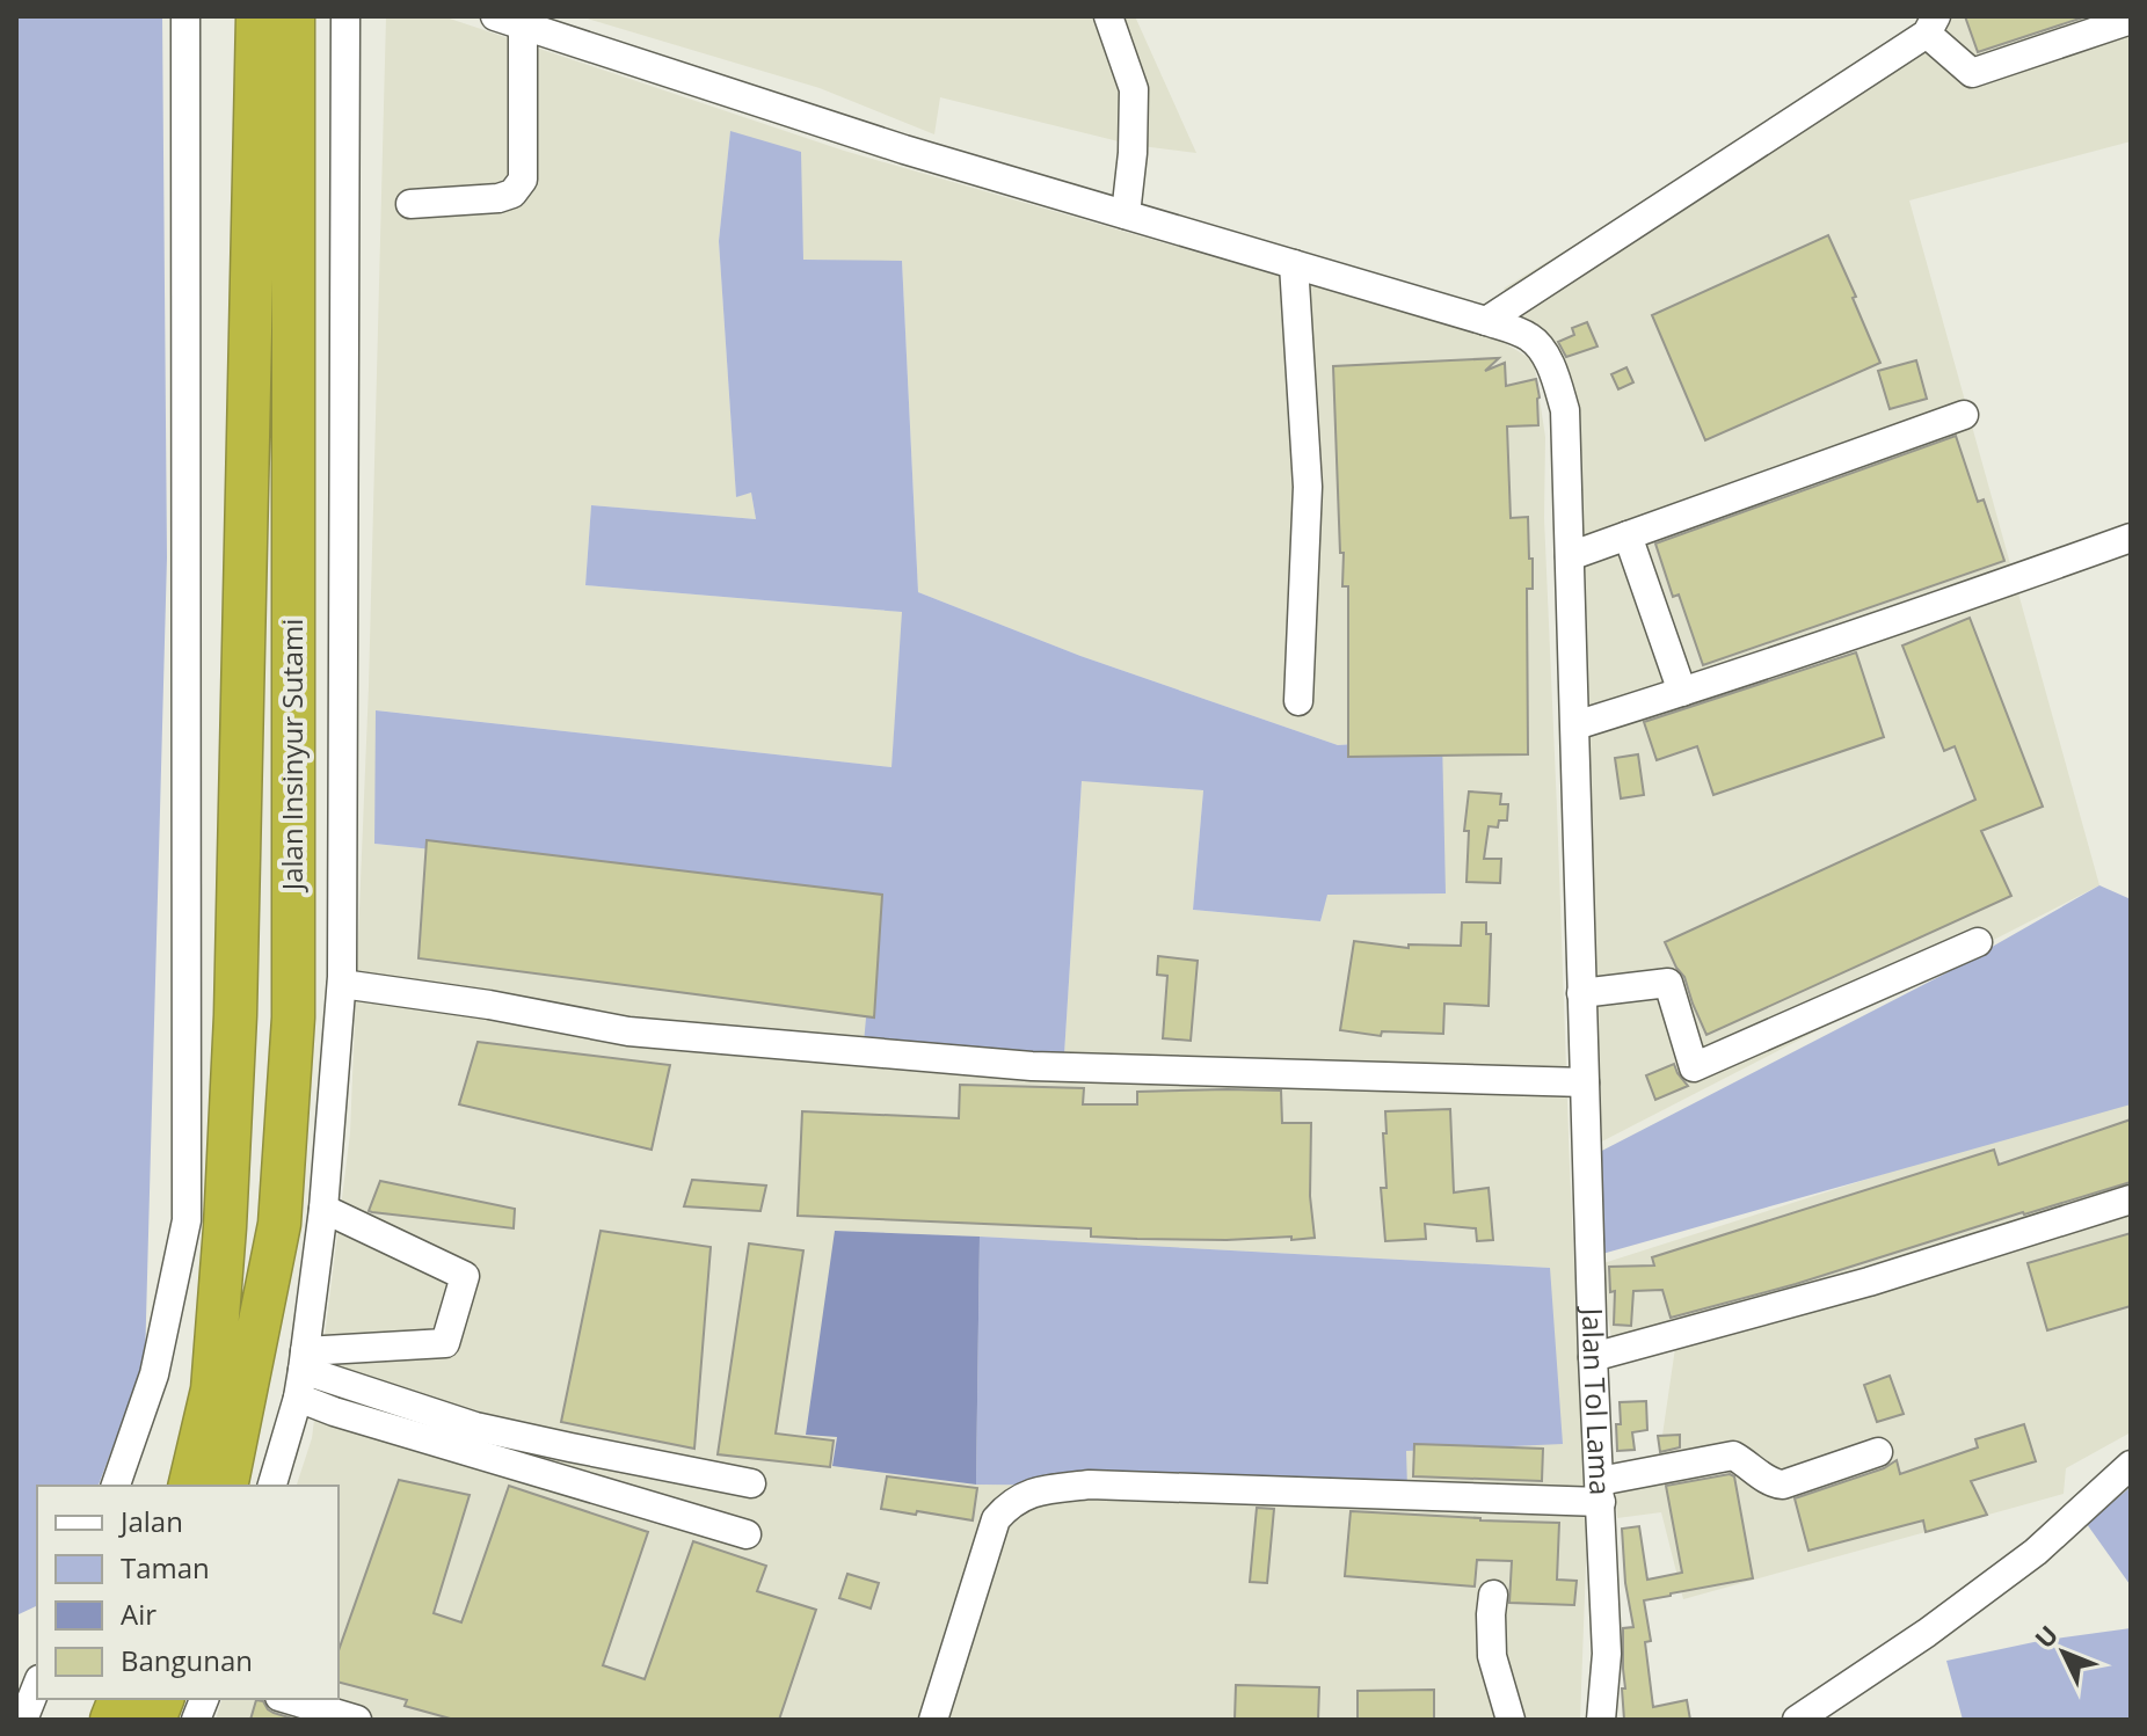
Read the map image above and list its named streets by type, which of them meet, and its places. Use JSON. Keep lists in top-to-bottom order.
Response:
{
  "streets": {
    "highway": ["Jalan Insinyur Sutami"],
    "street": ["Jalan Tol Lama"]
  },
  "legend": [
    "Jalan",
    "Taman",
    "Air",
    "Bangunan"
  ],
  "north": "top left"
}
